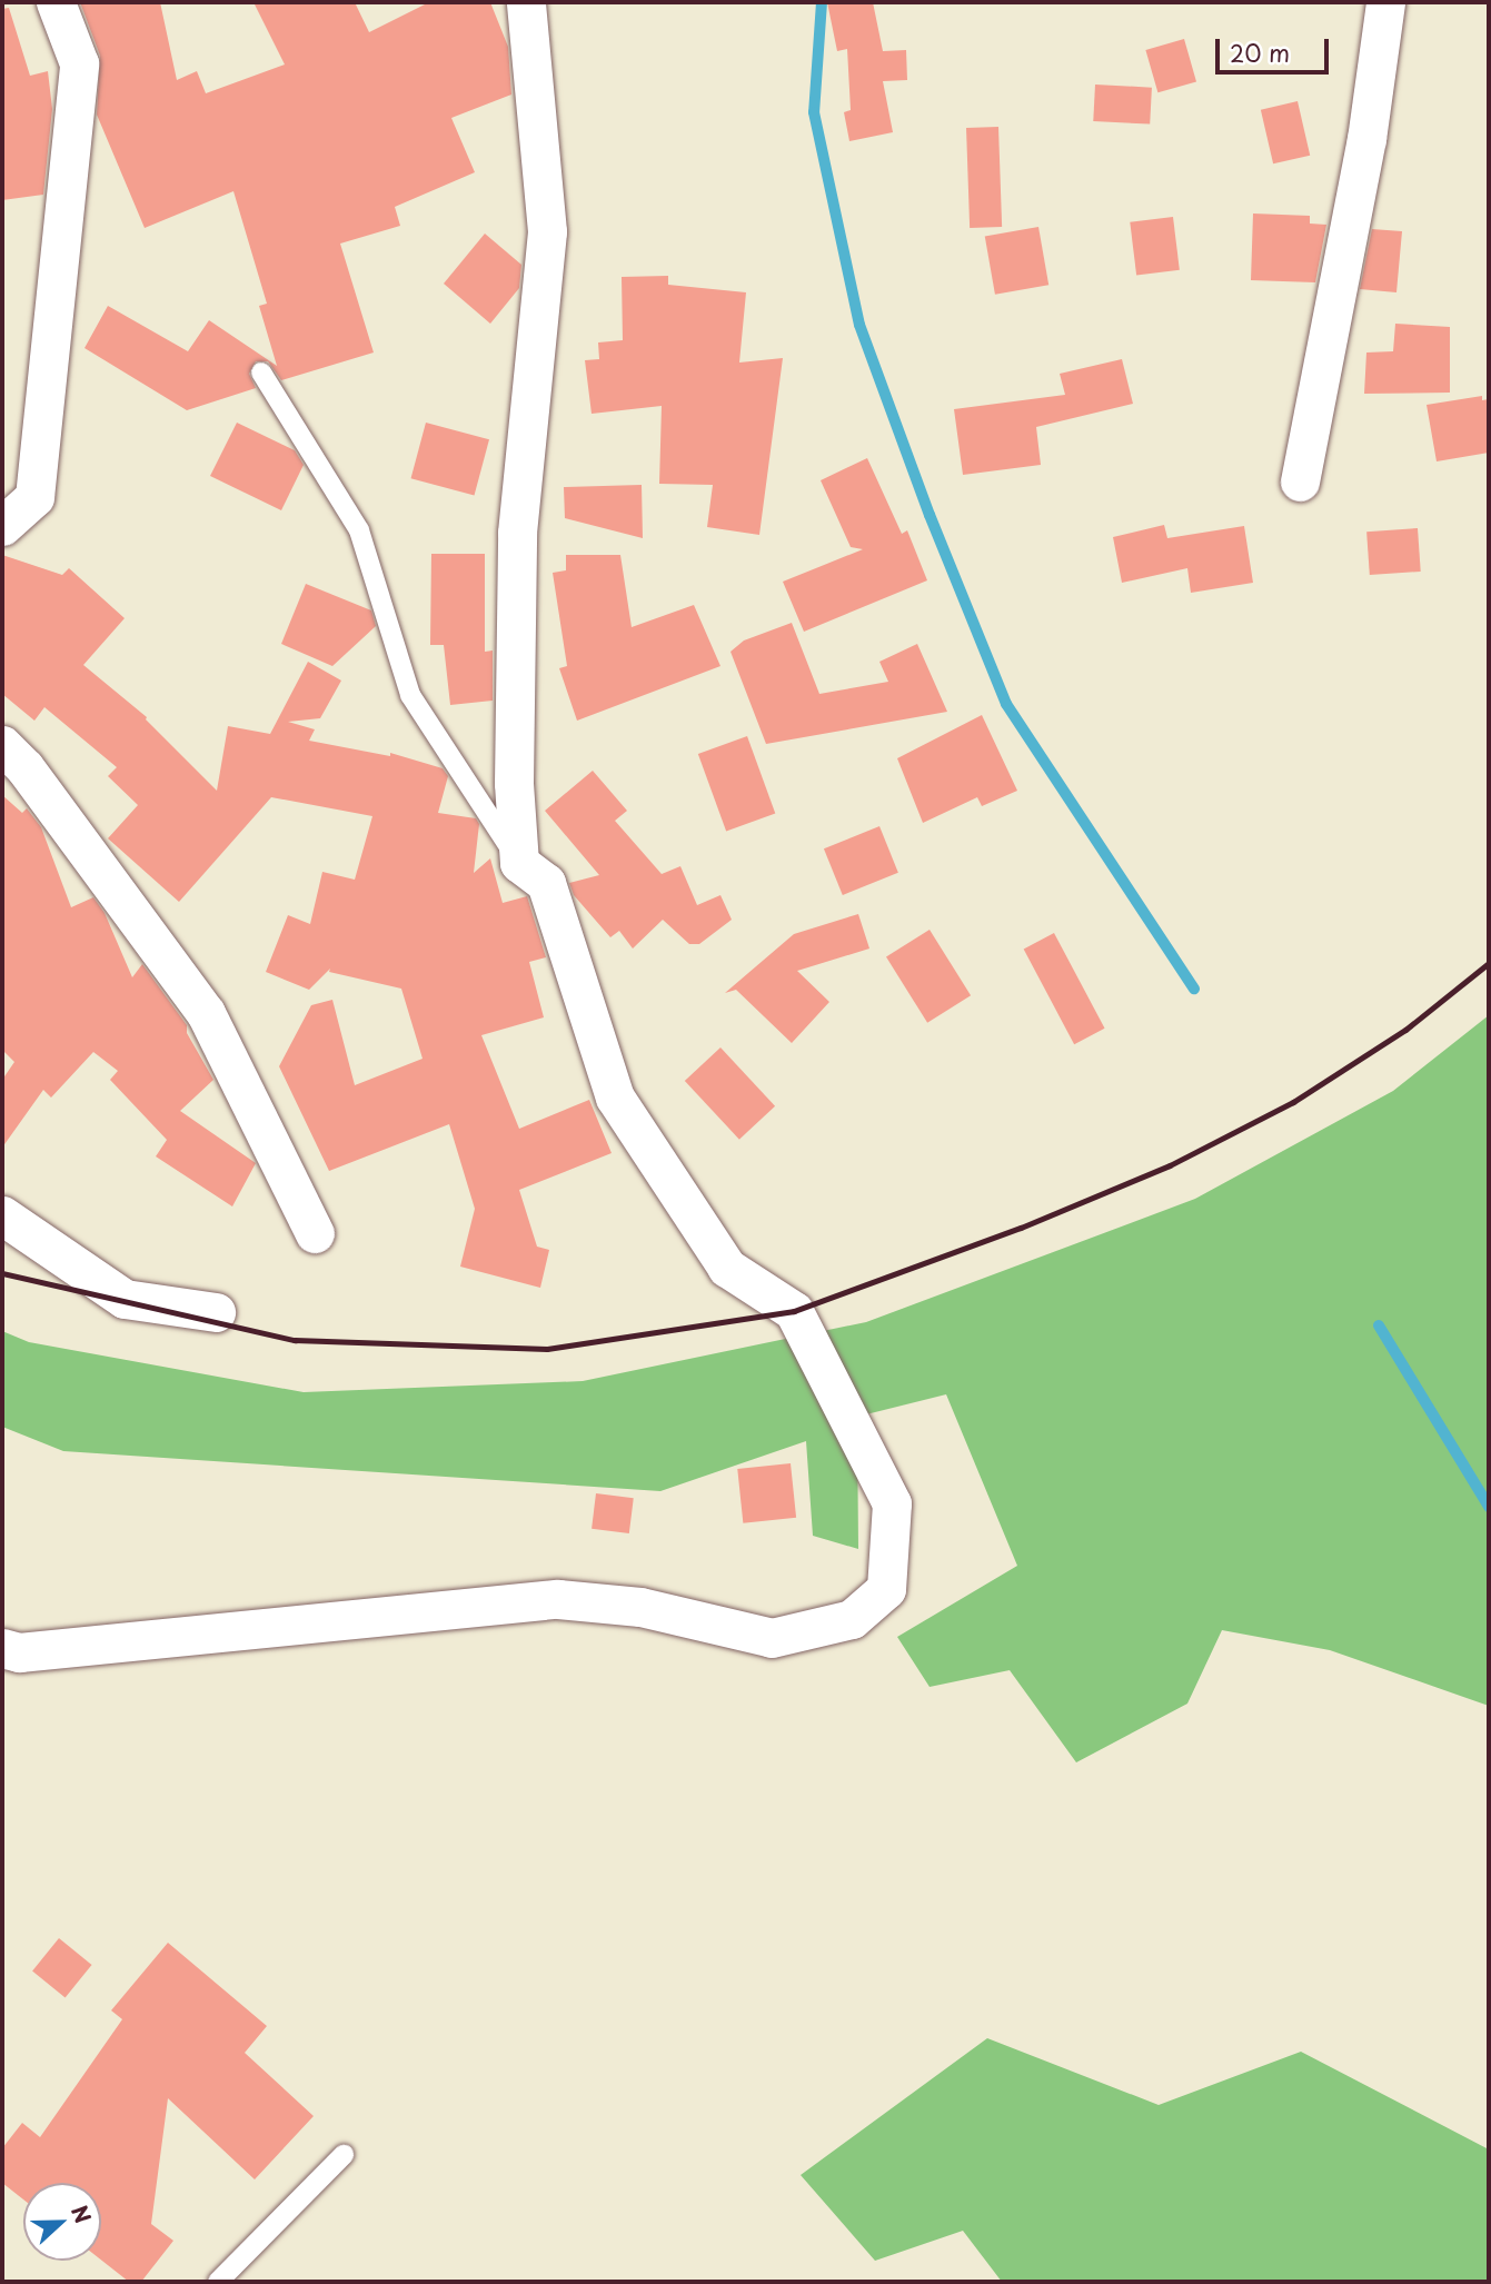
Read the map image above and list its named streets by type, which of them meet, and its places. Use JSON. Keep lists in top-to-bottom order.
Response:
{
  "scale_bar": "20 m",
  "north": "right"
}
